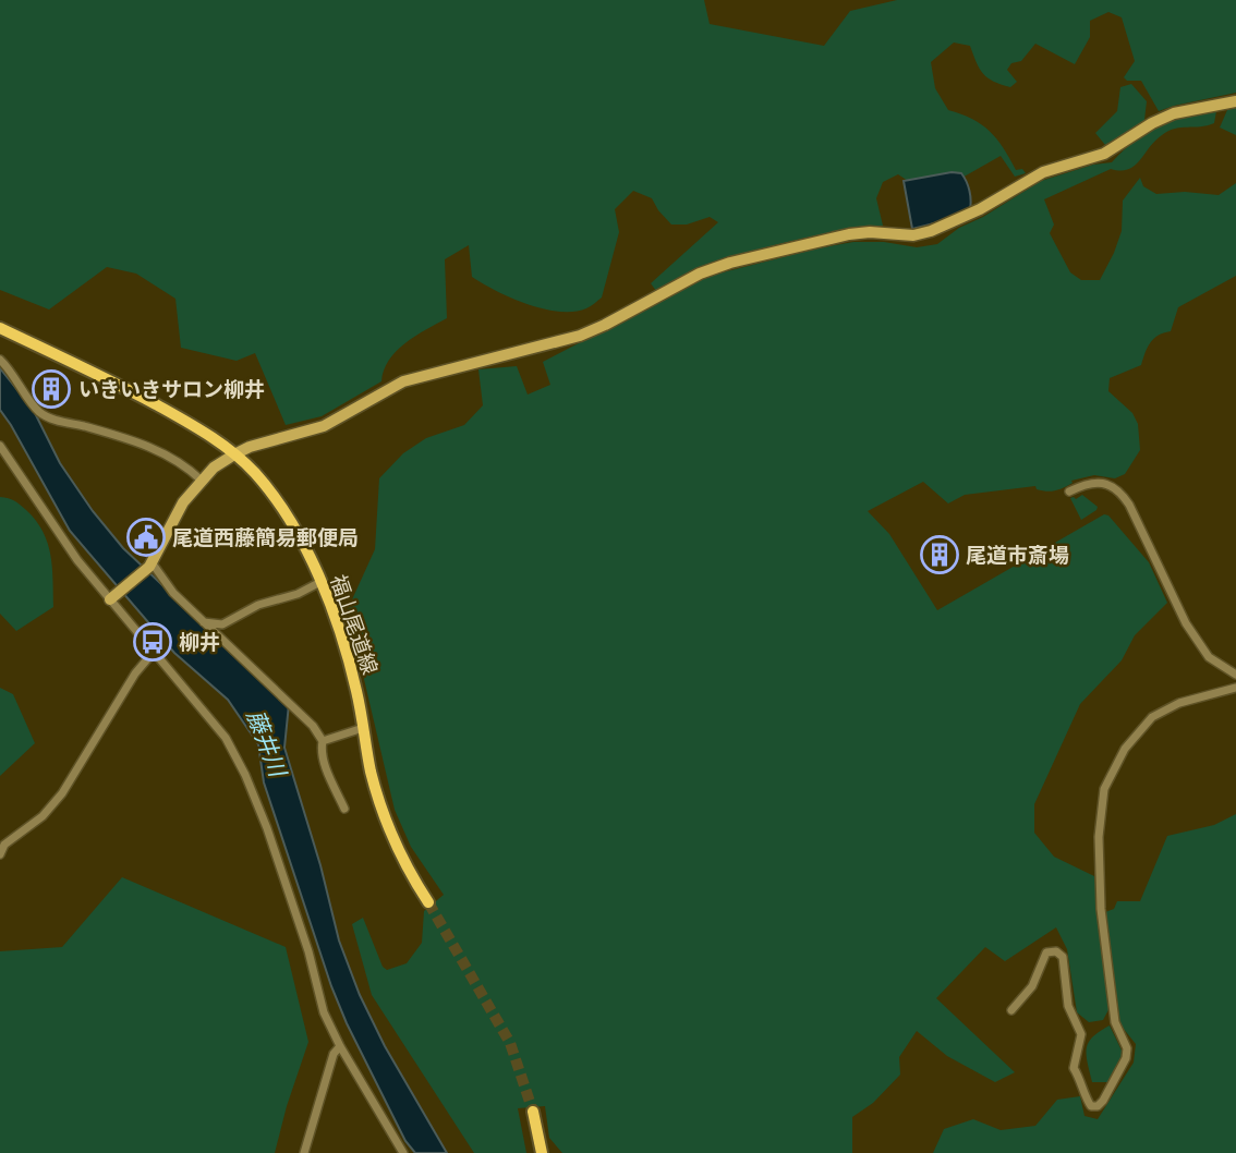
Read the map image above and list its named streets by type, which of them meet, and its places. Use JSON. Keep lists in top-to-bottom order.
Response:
{
  "streets": {
    "main road": ["福山尾道線"]
  },
  "water": ["藤井川"],
  "places": {
    "building": ["いきいきサロン柳井", "尾道市斎場"],
    "public building": ["尾道西藤簡易郵便局"],
    "bus stop": ["柳井"]
  }
}
